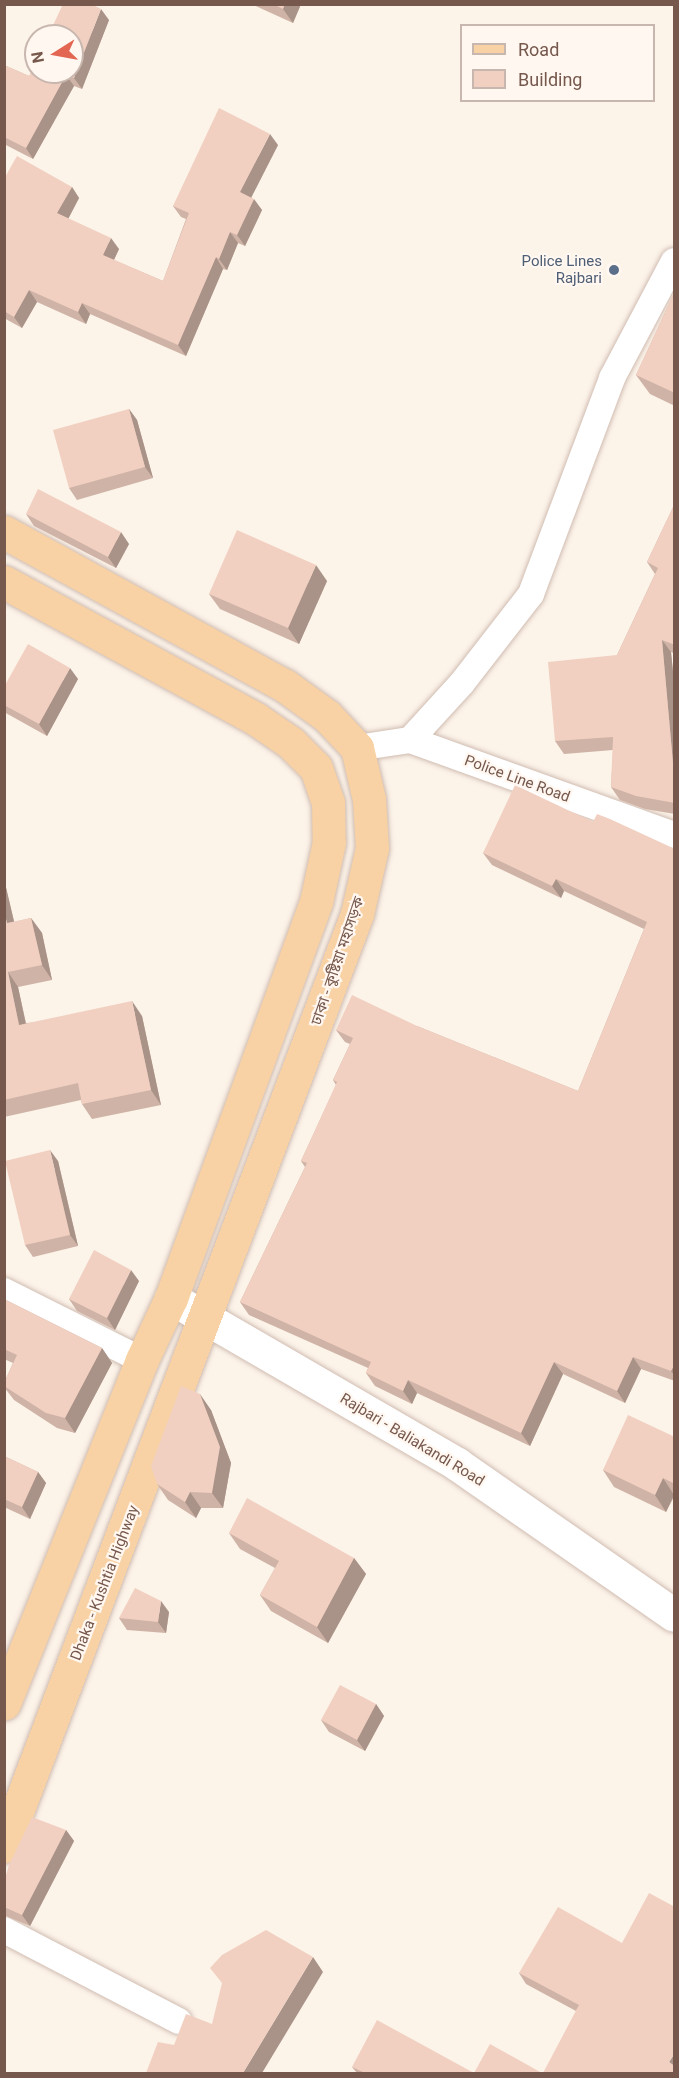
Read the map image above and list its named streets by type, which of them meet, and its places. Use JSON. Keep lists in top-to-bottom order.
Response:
{
  "streets": {
    "main road": ["ঢাকা - কুষ্টিয়া মহাসড়ক", "Rajbari - Baliakandi Road", "Dhaka - Kushtia Highway"],
    "street": ["Police Line Road"]
  },
  "crossings": [
    ["Police Line Road", "ঢাকা - কুষ্টিয়া মহাসড়ক"],
    ["ঢাকা - কুষ্টিয়া মহাসড়ক", "Rajbari - Baliakandi Road"],
    ["ঢাকা - কুষ্টিয়া মহাসড়ক", "Dhaka - Kushtia Highway"],
    ["Rajbari - Baliakandi Road", "Dhaka - Kushtia Highway"]
  ],
  "places": ["Police Lines Rajbari"],
  "legend": ["Road", "Building"],
  "north": "left"
}
